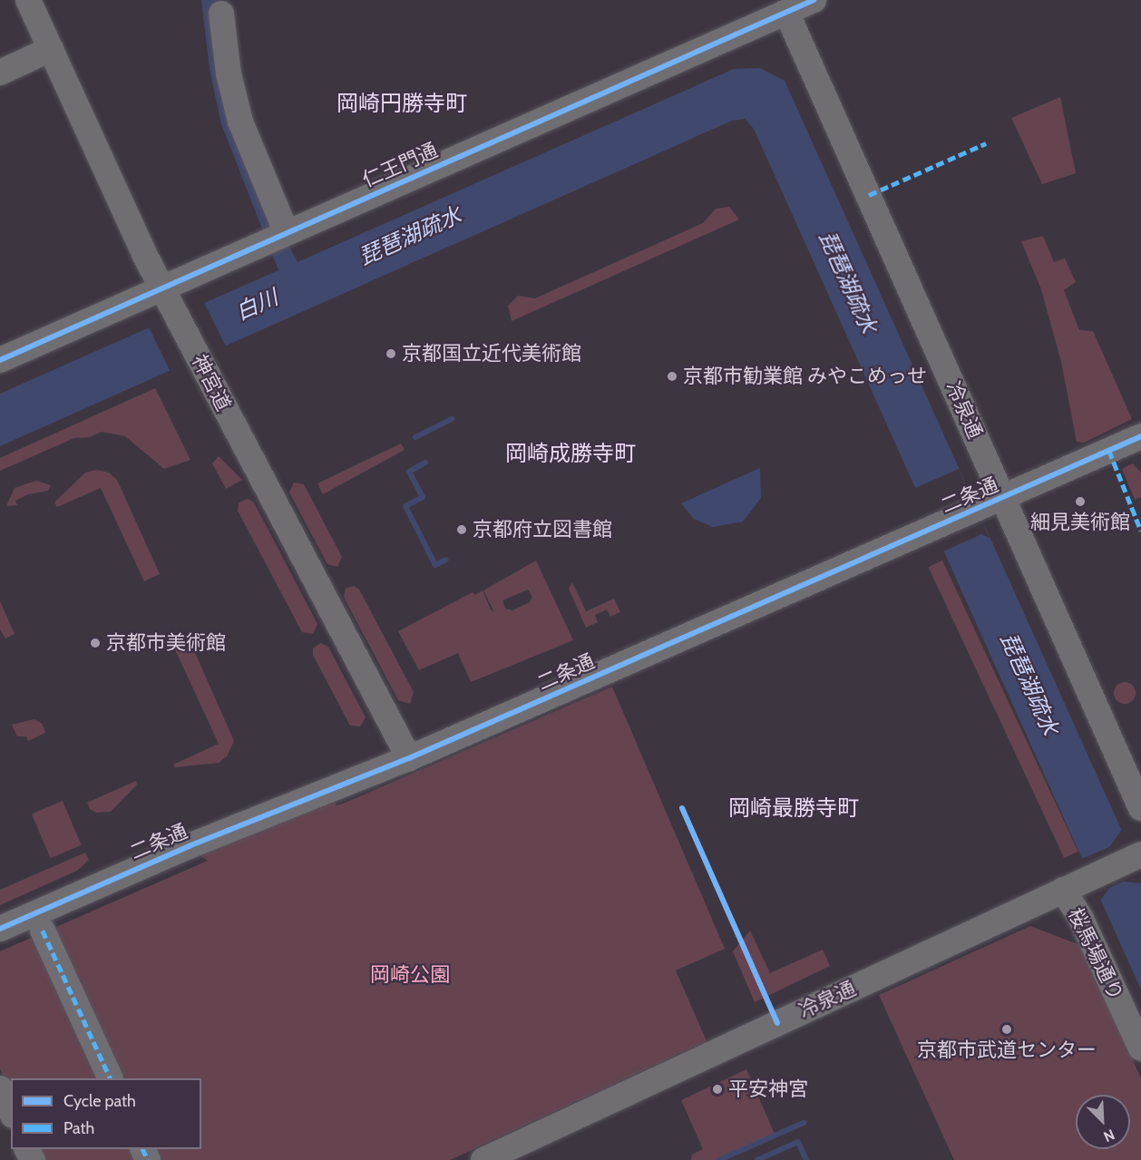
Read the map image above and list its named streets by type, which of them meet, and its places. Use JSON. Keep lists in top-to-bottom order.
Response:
{
  "streets": {
    "street": [
      "仁王門通",
      "神宮道",
      "冷泉通",
      "二条通",
      "桜馬場通り"
    ]
  },
  "crossings": [
    ["仁王門通", "神宮道"],
    ["仁王門通", "冷泉通"],
    ["神宮道", "二条通"],
    ["冷泉通", "二条通"],
    ["冷泉通", "桜馬場通り"]
  ],
  "districts": ["岡崎円勝寺町", "岡崎成勝寺町", "岡崎最勝寺町"],
  "water": ["琵琶湖疏水", "白川"],
  "parks": ["岡崎公園"],
  "places": [
    "京都国立近代美術館",
    "京都市勧業館 みやこめっせ",
    "細見美術館",
    "京都府立図書館",
    "京都市美術館",
    "京都市武道センター",
    "平安神宮"
  ],
  "legend": ["Cycle path", "Path"],
  "north": "bottom right"
}
